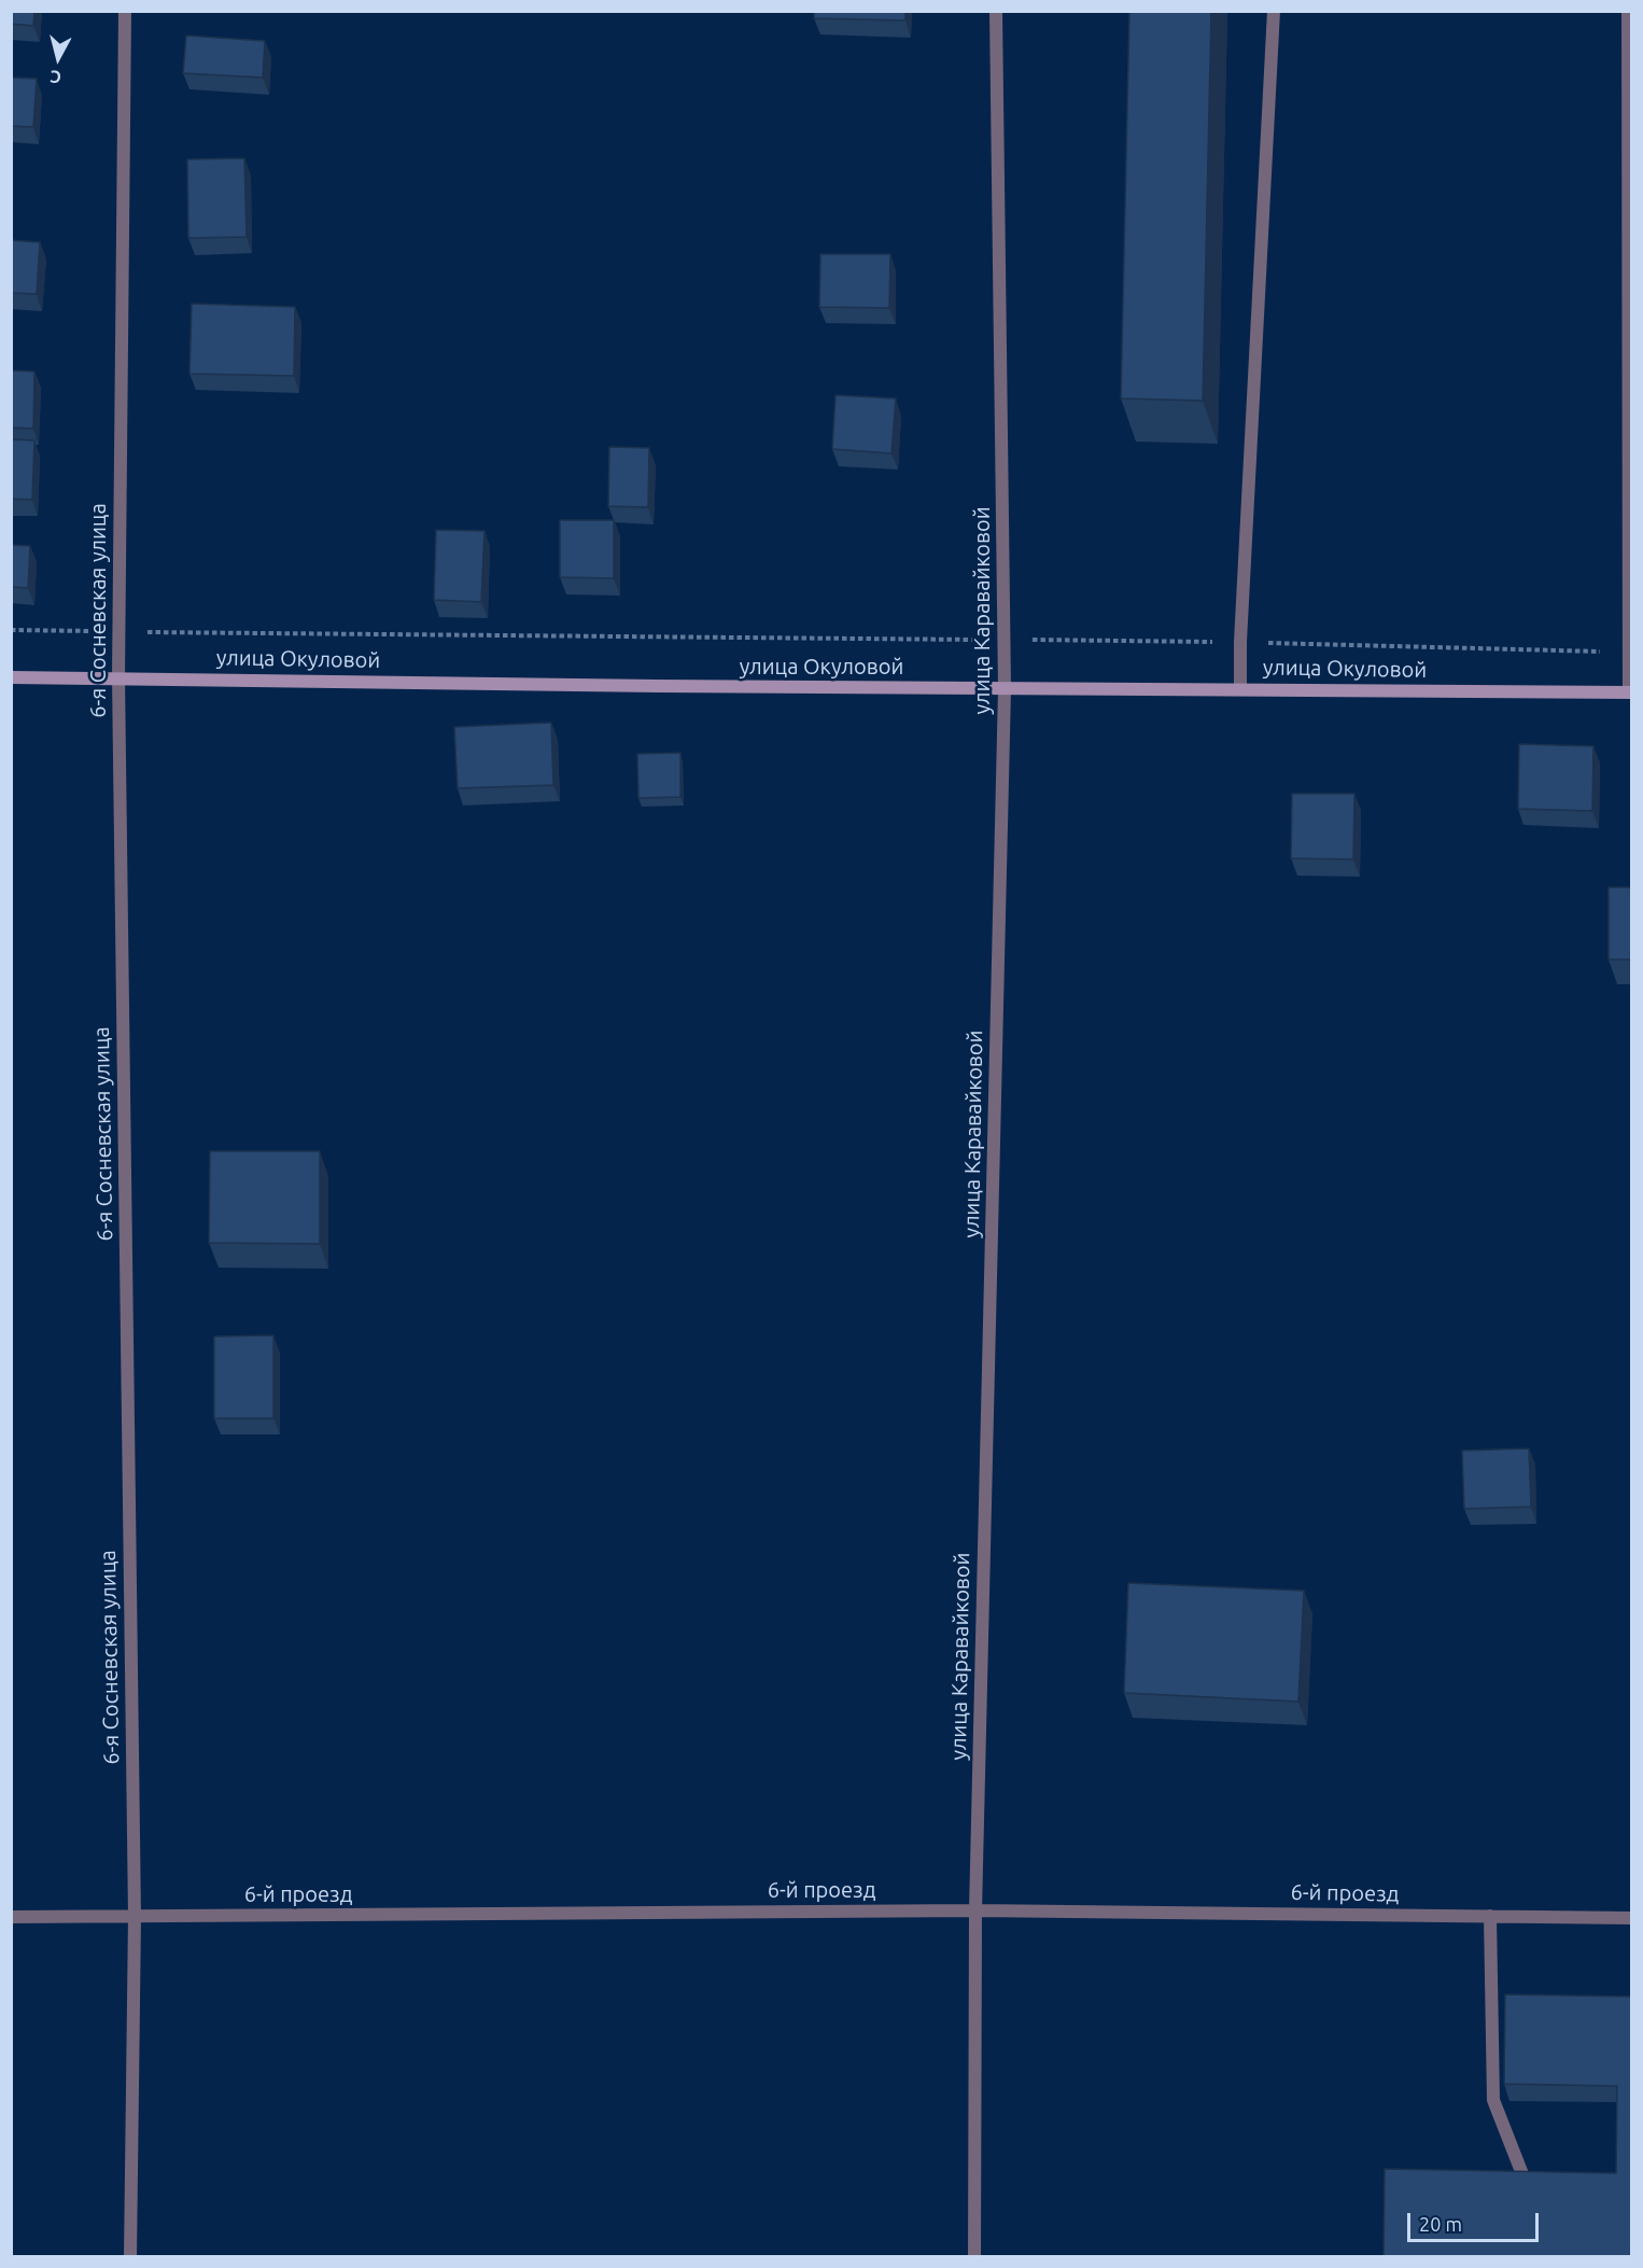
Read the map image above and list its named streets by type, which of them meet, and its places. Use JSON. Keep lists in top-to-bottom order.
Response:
{
  "streets": {
    "main road": ["улица Окуловой"],
    "street": ["6-я Сосневская улица", "улица Каравайковой", "6-й проезд"]
  },
  "crossings": [
    ["6-я Сосневская улица", "улица Окуловой"],
    ["6-я Сосневская улица", "6-й проезд"],
    ["улица Каравайковой", "улица Окуловой"],
    ["улица Каравайковой", "6-й проезд"]
  ],
  "scale_bar": "20 m",
  "north": "bottom"
}
